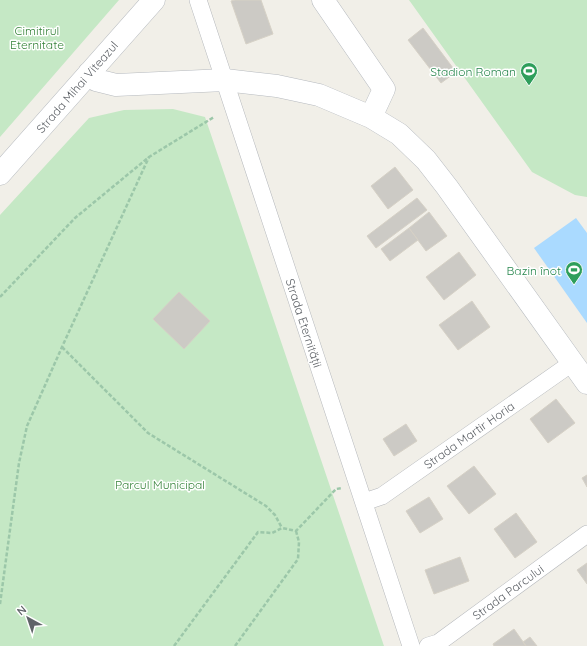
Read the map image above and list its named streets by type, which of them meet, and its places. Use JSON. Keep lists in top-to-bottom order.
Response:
{
  "streets": {
    "street": [
      "Strada Mihai Viteazul",
      "Strada Eternității",
      "Strada Martir Horia",
      "Strada Parcului"
    ]
  },
  "crossings": [
    ["Strada Eternității", "Strada Martir Horia"]
  ],
  "parks": ["Cimitirul Eternitate", "Parcul Municipal"],
  "places": {
    "sports": ["Stadion Roman", "Bazin înot"]
  },
  "north": "top left"
}
